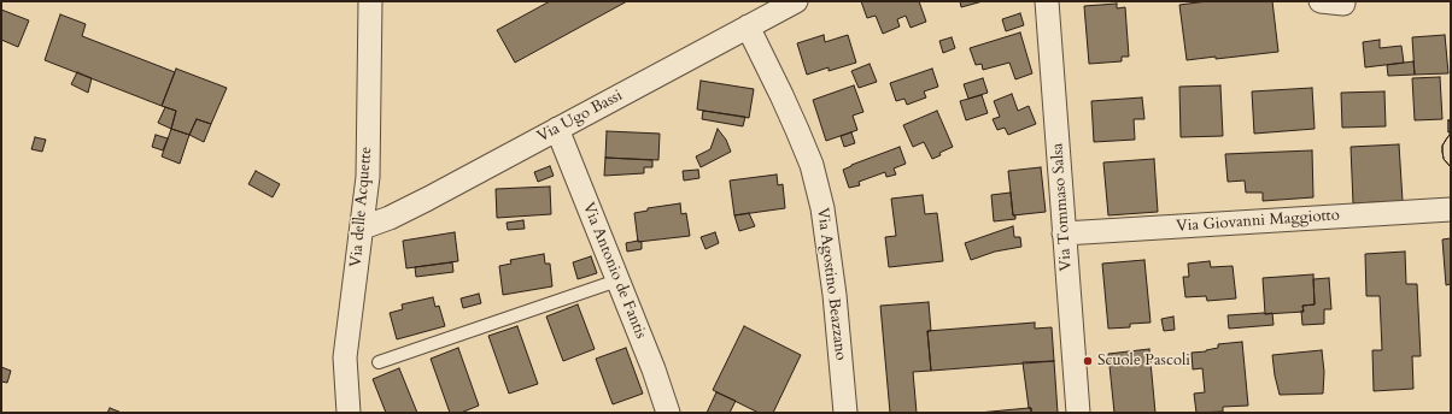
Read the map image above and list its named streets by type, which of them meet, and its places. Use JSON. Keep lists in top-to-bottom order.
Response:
{
  "streets": {
    "street": [
      "Via Ugo Bassi",
      "Via delle Acquette",
      "Via Tommaso Salsa",
      "Via Giovanni Maggiotto",
      "Via Antonio de Fantis",
      "Via Agostino Beazzano"
    ]
  },
  "crossings": [
    ["Via Ugo Bassi", "Via delle Acquette"],
    ["Via Ugo Bassi", "Via Antonio de Fantis"],
    ["Via Ugo Bassi", "Via Agostino Beazzano"],
    ["Via Tommaso Salsa", "Via Giovanni Maggiotto"]
  ],
  "places": ["Scuole Pascoli"]
}
